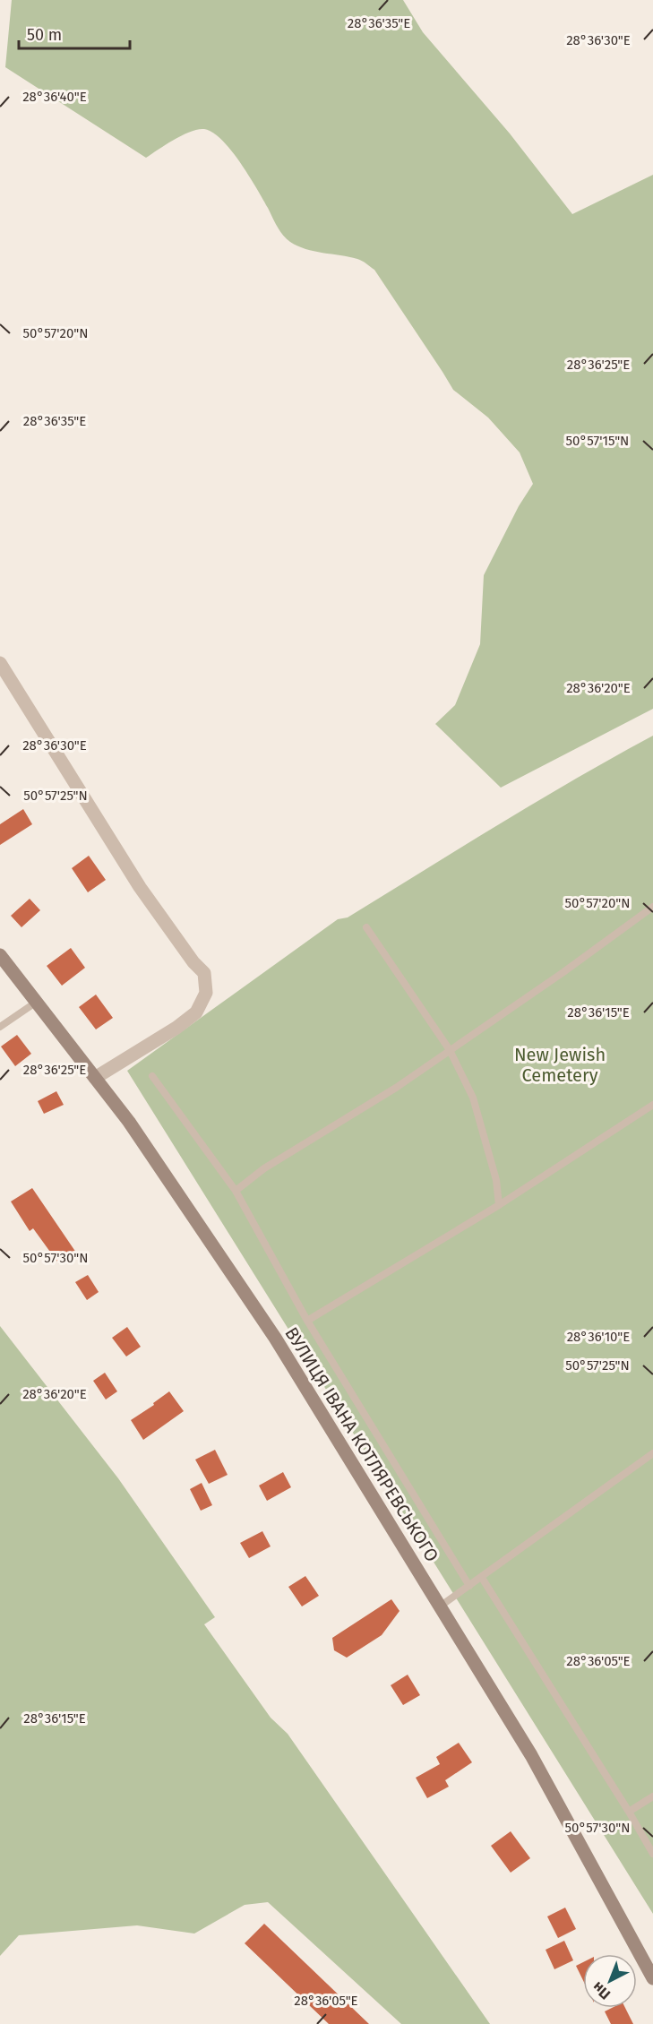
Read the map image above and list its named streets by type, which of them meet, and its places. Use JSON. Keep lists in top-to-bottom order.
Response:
{
  "streets": {
    "street": ["ВУЛИЦЯ ІВАНА КОТЛЯРЕВСЬКОГО"]
  },
  "parks": ["New Jewish Cemetery"],
  "scale_bar": "50 m",
  "north": "bottom left",
  "coordinates": [
    "28°36'35\"E",
    "28°36'30\"E",
    "28°36'40\"E",
    "50°57'20\"N",
    "28°36'25\"E",
    "50°57'15\"N",
    "28°36'20\"E",
    "50°57'25\"N",
    "28°36'15\"E",
    "50°57'30\"N",
    "28°36'10\"E",
    "28°36'05\"E"
  ]
}
